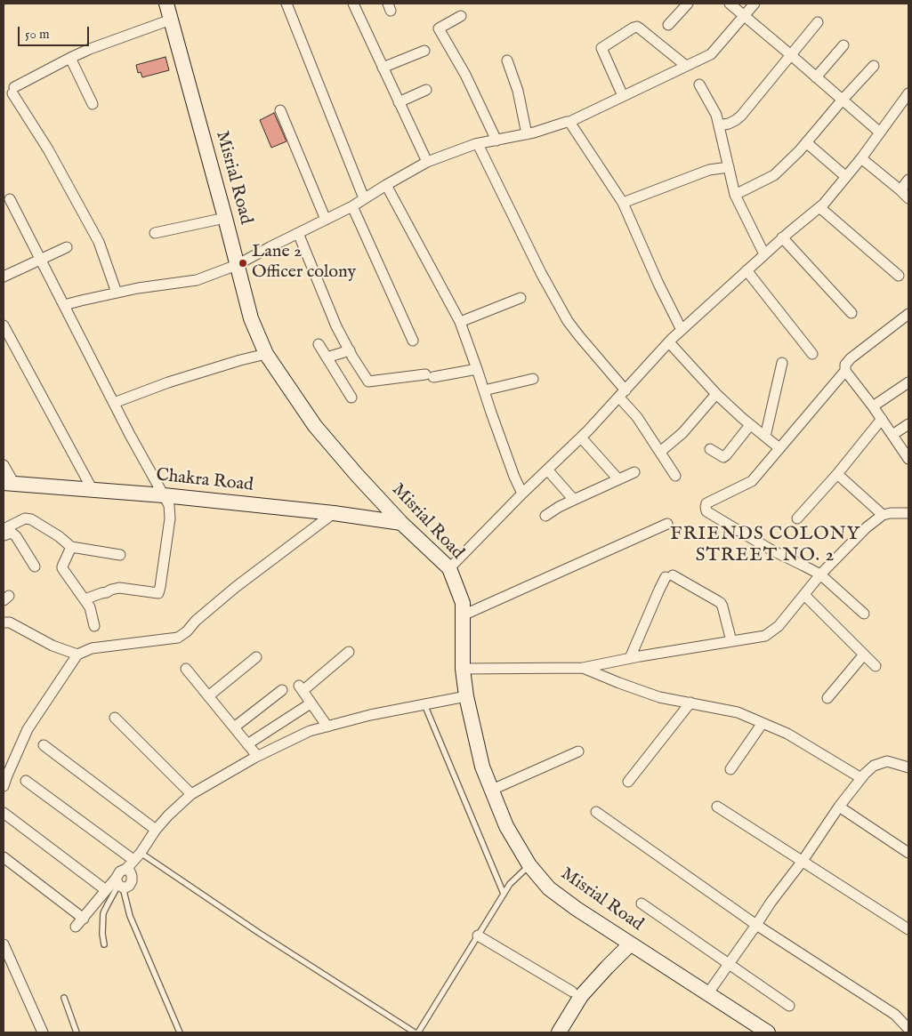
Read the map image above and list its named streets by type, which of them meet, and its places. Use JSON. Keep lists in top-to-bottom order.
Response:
{
  "streets": {
    "main road": ["Misrial Road", "Chakra Road"]
  },
  "crossings": [
    ["Misrial Road", "Chakra Road"]
  ],
  "districts": ["FRIENDS COLONY STREET NO. 2"],
  "places": ["Lane 2 Officer colony"],
  "scale_bar": "50 m"
}
